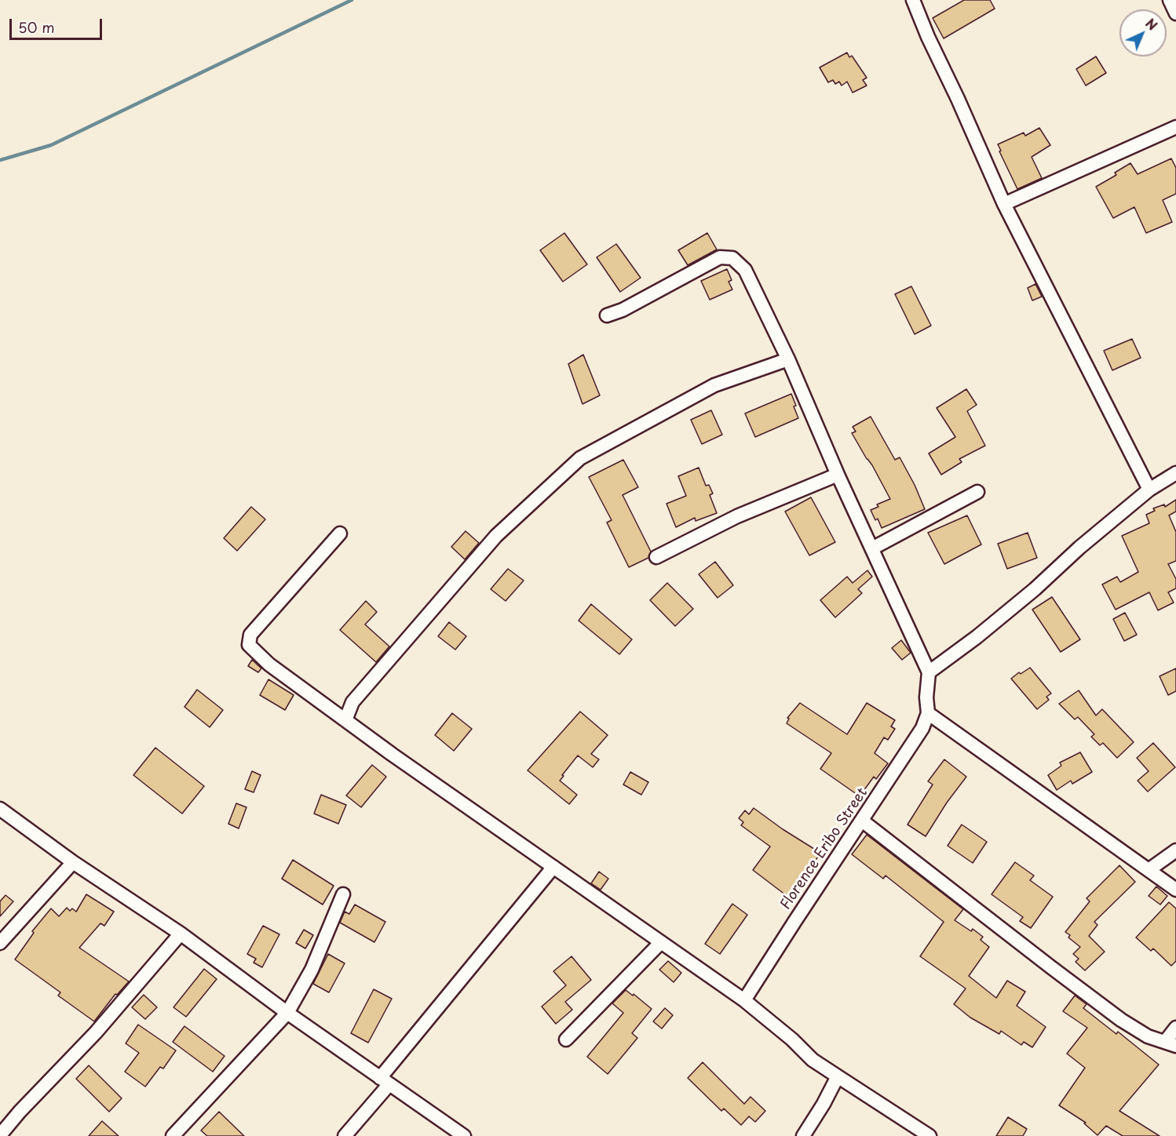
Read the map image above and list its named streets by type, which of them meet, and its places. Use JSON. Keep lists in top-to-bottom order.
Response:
{
  "streets": {
    "street": ["Florence Eribo Street"]
  },
  "scale_bar": "50 m",
  "north": "top right"
}
